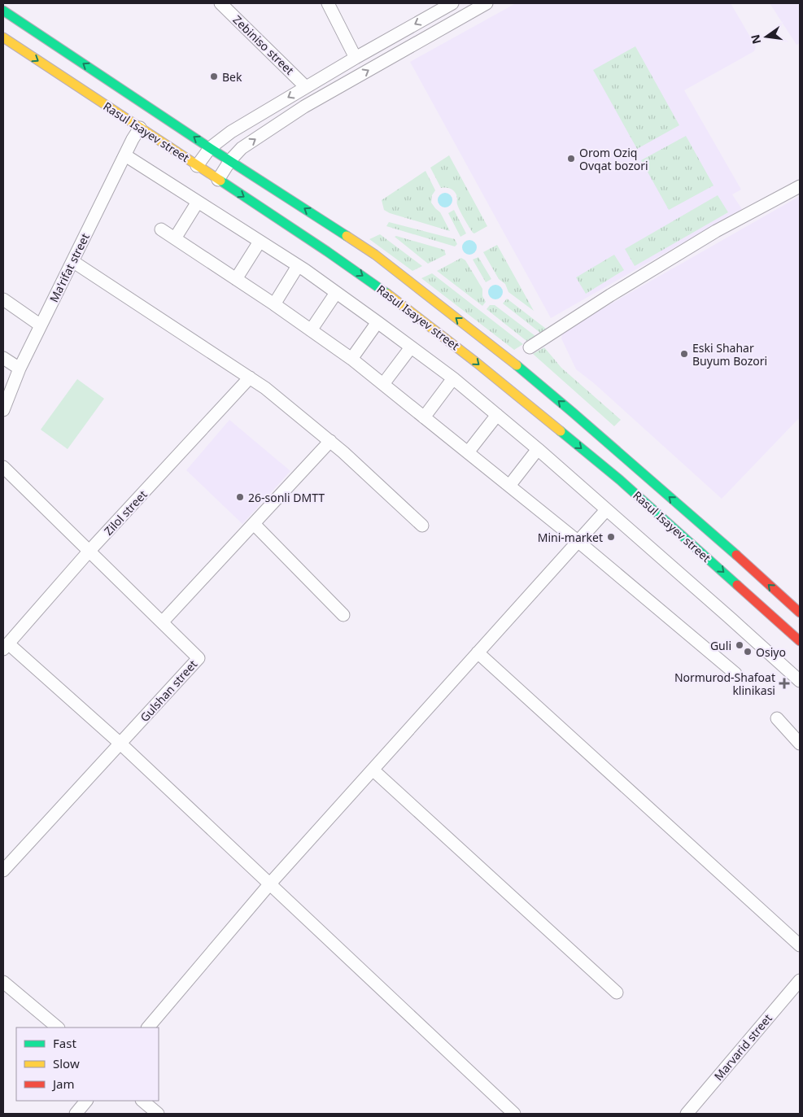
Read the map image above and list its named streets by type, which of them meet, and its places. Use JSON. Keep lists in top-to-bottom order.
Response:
{
  "streets": {
    "main road": ["Rasul Isayev street"],
    "street": [
      "Zebiniso street",
      "Ma'rifat street",
      "Zilol street",
      "Gulshan street",
      "Marvarid street"
    ]
  },
  "crossings": [
    ["Rasul Isayev street", "Ma'rifat street"],
    ["Zilol street", "Gulshan street"]
  ],
  "places": {
    "other": [
      "Bek",
      "Orom Oziq Ovqat bozori",
      "Eski Shahar Buyum Bozori",
      "26-sonli DMTT",
      "Mini-market",
      "Guli",
      "Osiyo"
    ],
    "health": ["Normurod-Shafoat klinikasi"]
  },
  "legend": ["Fast", "Slow", "Jam"],
  "north": "left"
}
